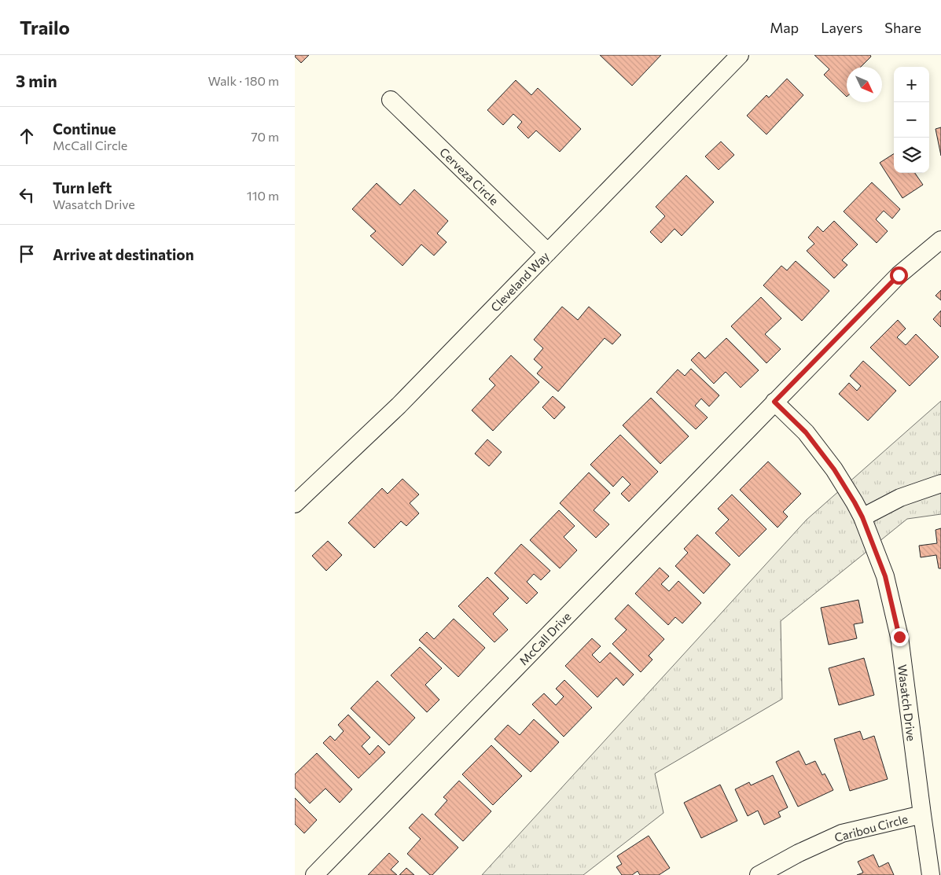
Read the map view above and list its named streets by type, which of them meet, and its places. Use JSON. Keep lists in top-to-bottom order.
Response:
{
  "streets": {
    "street": [
      "Cerveza Circle",
      "Cleveland Way",
      "McCall Drive",
      "Wasatch Drive",
      "Caribou Circle"
    ]
  },
  "crossings": [
    ["Cerveza Circle", "Cleveland Way"],
    ["McCall Drive", "Wasatch Drive"],
    ["Wasatch Drive", "Caribou Circle"]
  ],
  "north": "bottom right",
  "page": {
    "header": "Trailo",
    "nav": ["Map", "Layers", "Share"],
    "heading": ["3 min", "Walk · 180 m"],
    "map_buttons": ["+", "−"],
    "list": [
      ["Continue", "McCall Circle", "70 m"],
      ["Turn left", "Wasatch Drive", "110 m"],
      "Arrive at destination"
    ]
  }
}
